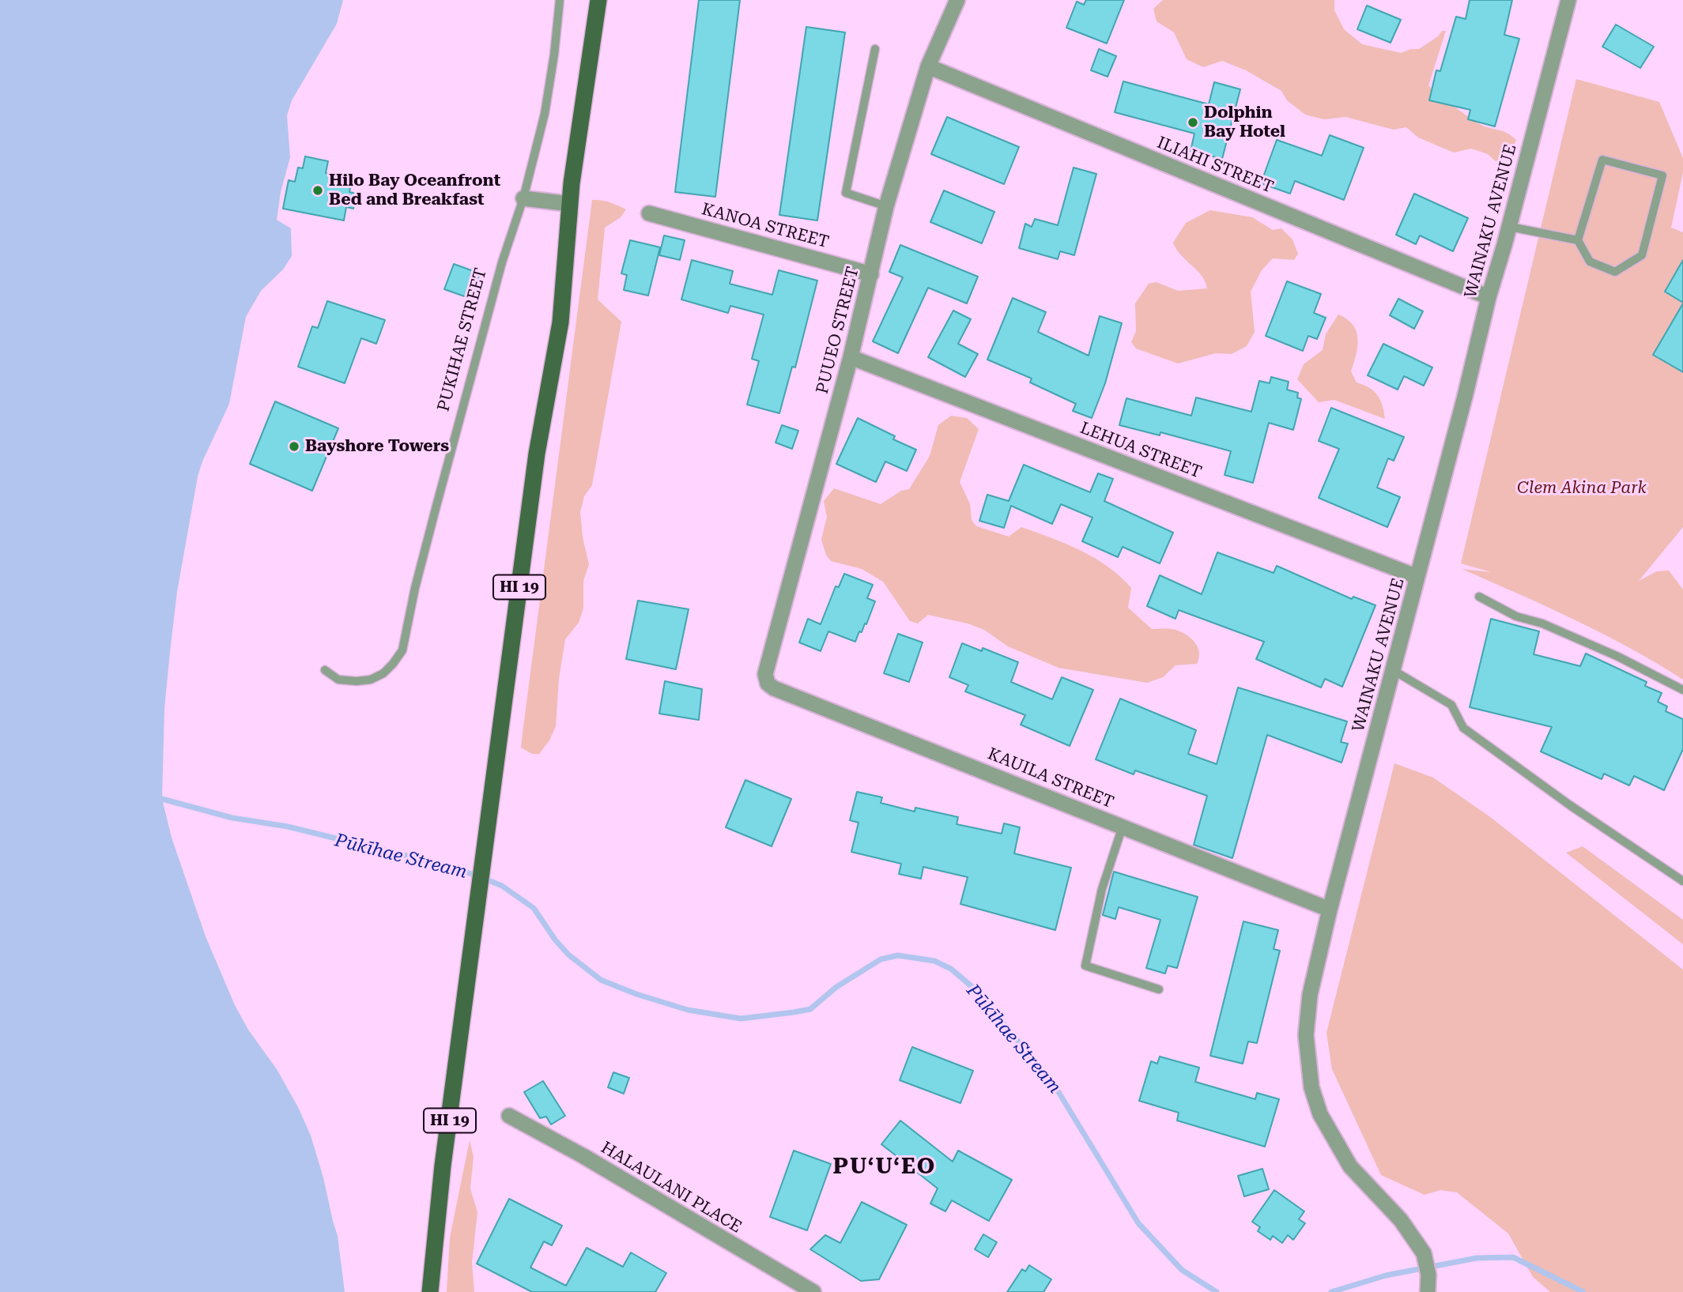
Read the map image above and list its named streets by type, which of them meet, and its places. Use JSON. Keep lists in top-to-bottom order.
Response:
{
  "streets": {
    "main road": ["HI 19"],
    "street": [
      "ILIAHI STREET",
      "WAINAKU AVENUE",
      "KANOA STREET",
      "PUUEO STREET",
      "LEHUA STREET",
      "KAUILA STREET",
      "HALAULANI PLACE"
    ],
    "lane": ["PUKIHAE STREET"]
  },
  "crossings": [
    ["ILIAHI STREET", "WAINAKU AVENUE"],
    ["ILIAHI STREET", "PUUEO STREET"],
    ["WAINAKU AVENUE", "LEHUA STREET"],
    ["WAINAKU AVENUE", "KAUILA STREET"],
    ["KANOA STREET", "PUUEO STREET"],
    ["PUUEO STREET", "LEHUA STREET"],
    ["PUUEO STREET", "KAUILA STREET"]
  ],
  "districts": ["PU‘U‘EO"],
  "water": ["Pūkīhae Stream"],
  "parks": ["Clem Akina Park"],
  "places": ["Dolphin Bay Hotel", "Hilo Bay Oceanfront Bed and Breakfast", "Bayshore Towers"]
}
